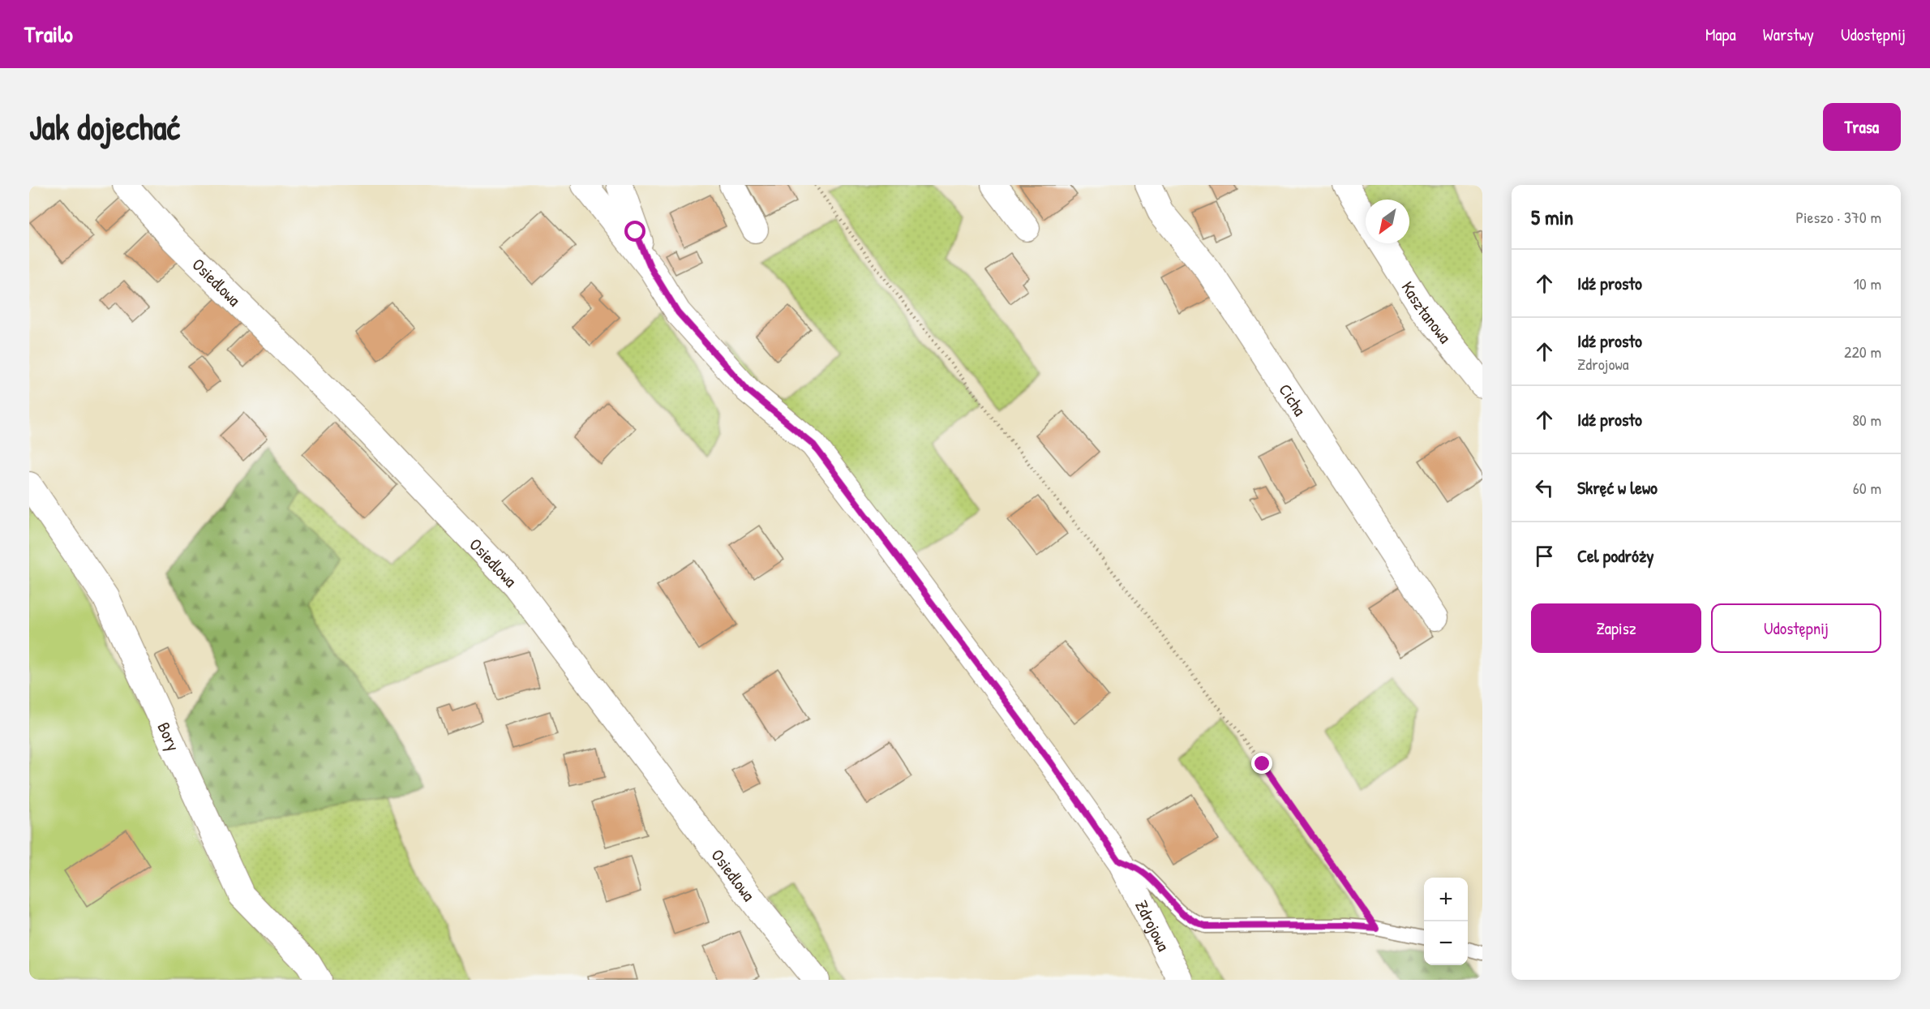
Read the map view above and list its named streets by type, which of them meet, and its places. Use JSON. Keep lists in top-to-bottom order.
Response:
{
  "streets": {
    "street": [
      "Osiedlowa",
      "Kasztanowa",
      "Cicha",
      "Bory",
      "Zdrojowa"
    ]
  },
  "north": "bottom left",
  "page": {
    "header": "Trailo",
    "nav": ["Mapa", "Warstwy", "Udostępnij"],
    "buttons": [
      "Trasa",
      ["Zapisz", "Udostępnij"]
    ],
    "title": "Jak dojechać",
    "heading": ["5 min", "Pieszo · 370 m"],
    "list": [
      ["Idź prosto", "10 m"],
      ["Idź prosto", "Zdrojowa", "220 m"],
      ["Idź prosto", "80 m"],
      ["Skręć w lewo", "60 m"],
      "Cel podróży"
    ],
    "map_buttons": ["+", "−"]
  }
}
